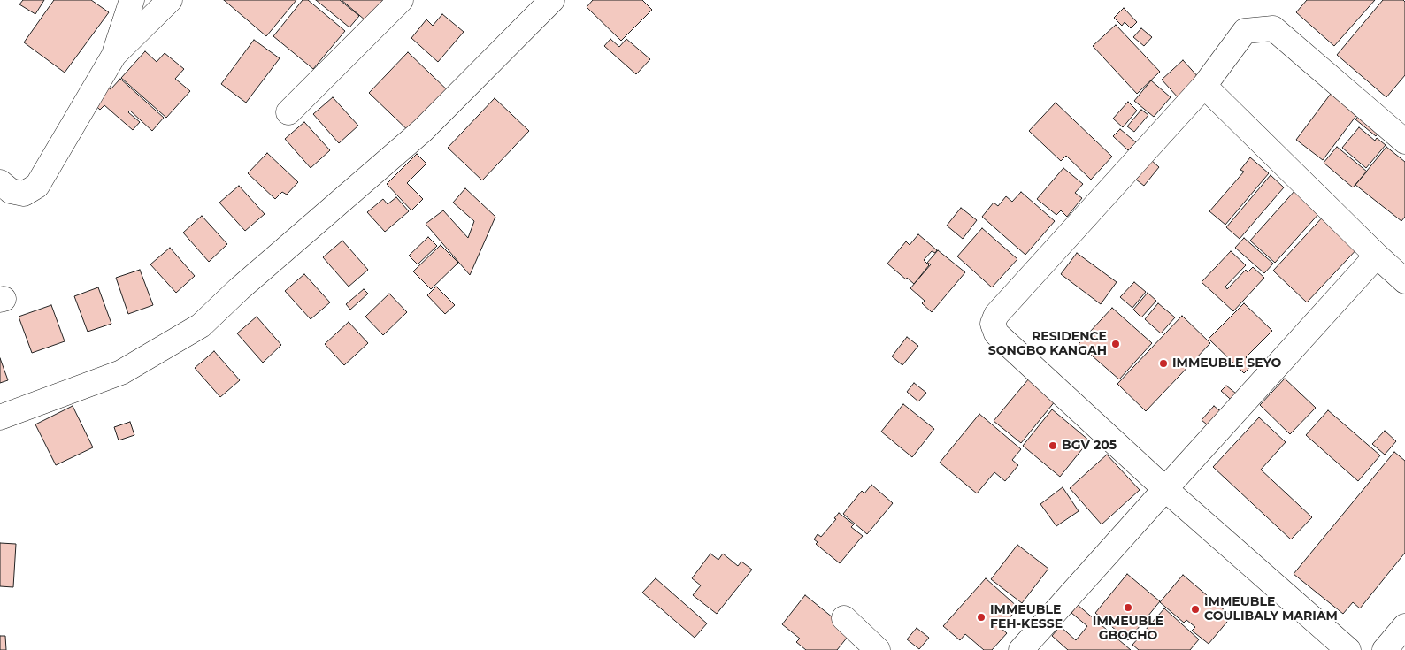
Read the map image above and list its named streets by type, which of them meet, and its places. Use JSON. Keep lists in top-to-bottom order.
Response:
{
  "places": [
    "RESIDENCE SONGBO KANGAH",
    "IMMEUBLE SEYO",
    "BGV 205",
    "IMMEUBLE GBOCHO",
    "IMMEUBLE COULIBALY MARIAM",
    "IMMEUBLE FEH-KESSE"
  ]
}
